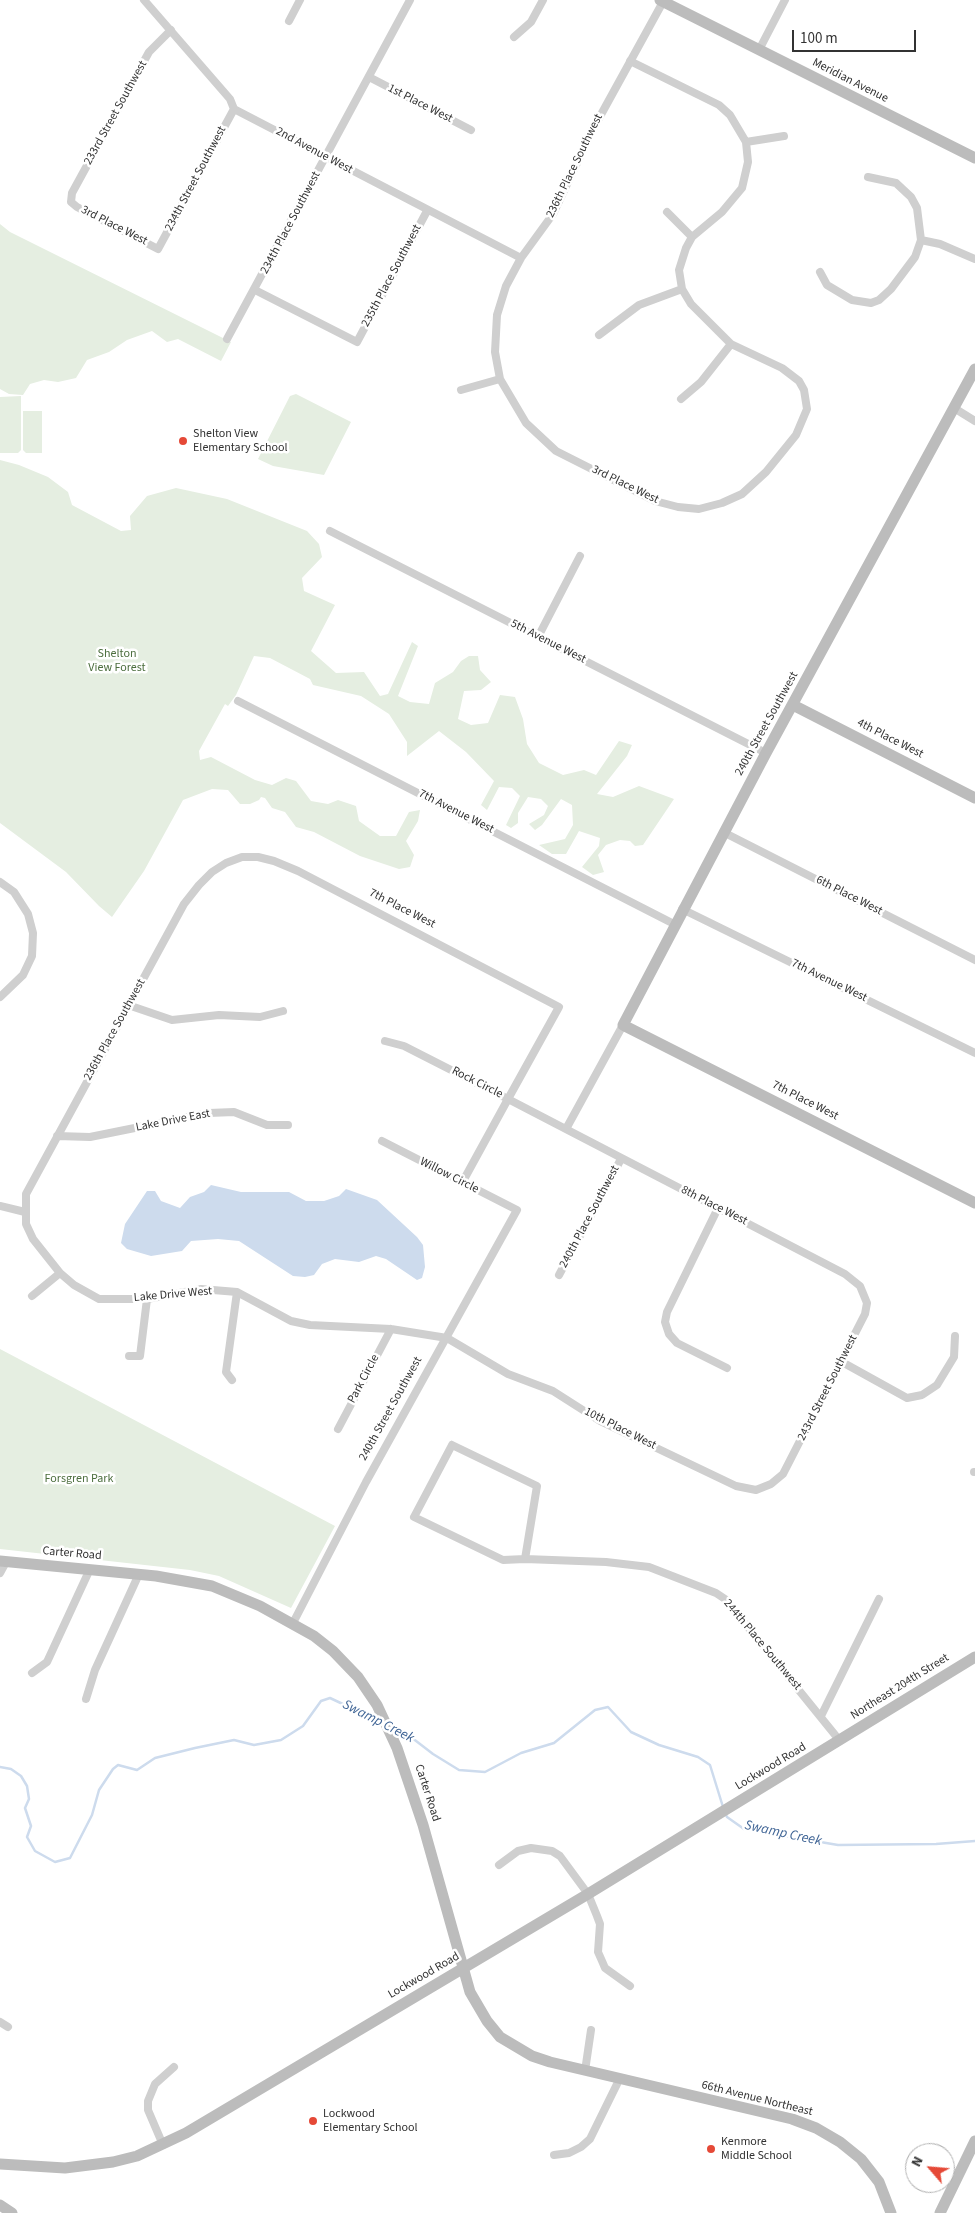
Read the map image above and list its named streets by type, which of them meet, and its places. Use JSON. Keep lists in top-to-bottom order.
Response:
{
  "streets": {
    "street": [
      "Meridian Avenue",
      "1st Place West",
      "233rd Street Southwest",
      "2nd Avenue West",
      "236th Place Southwest",
      "234th Street Southwest",
      "234th Place Southwest",
      "3rd Place West",
      "235th Place Southwest",
      "5th Avenue West",
      "240th Street Southwest",
      "4th Place West",
      "7th Avenue West",
      "6th Place West",
      "7th Place West",
      "Rock Circle",
      "Lake Drive East",
      "Willow Circle",
      "8th Place West",
      "240th Place Southwest",
      "Lake Drive West",
      "Park Circle",
      "243rd Street Southwest",
      "10th Place West",
      "Carter Road",
      "244th Place Southwest",
      "Northeast 204th Street",
      "Lockwood Road",
      "66th Avenue Northeast"
    ]
  },
  "crossings": [
    ["Meridian Avenue", "236th Place Southwest"],
    ["1st Place West", "234th Place Southwest"],
    ["233rd Street Southwest", "2nd Avenue West"],
    ["233rd Street Southwest", "3rd Place West"],
    ["2nd Avenue West", "236th Place Southwest"],
    ["2nd Avenue West", "234th Street Southwest"],
    ["2nd Avenue West", "234th Place Southwest"],
    ["2nd Avenue West", "235th Place Southwest"],
    ["236th Place Southwest", "3rd Place West"],
    ["236th Place Southwest", "7th Place West"],
    ["236th Place Southwest", "Lake Drive East"],
    ["236th Place Southwest", "Lake Drive West"],
    ["234th Street Southwest", "3rd Place West"],
    ["234th Place Southwest", "235th Place Southwest"],
    ["5th Avenue West", "240th Street Southwest"],
    ["240th Street Southwest", "4th Place West"],
    ["240th Street Southwest", "7th Avenue West"],
    ["240th Street Southwest", "6th Place West"],
    ["240th Street Southwest", "7th Place West"],
    ["240th Street Southwest", "Rock Circle"],
    ["240th Street Southwest", "Willow Circle"],
    ["240th Street Southwest", "8th Place West"],
    ["240th Street Southwest", "Lake Drive West"],
    ["240th Street Southwest", "10th Place West"],
    ["240th Street Southwest", "Carter Road"],
    ["7th Place West", "Rock Circle"],
    ["Rock Circle", "8th Place West"],
    ["8th Place West", "240th Place Southwest"],
    ["8th Place West", "243rd Street Southwest"],
    ["Lake Drive West", "Park Circle"],
    ["Lake Drive West", "10th Place West"],
    ["243rd Street Southwest", "10th Place West"],
    ["Carter Road", "Lockwood Road"],
    ["Carter Road", "66th Avenue Northeast"],
    ["244th Place Southwest", "Northeast 204th Street"],
    ["244th Place Southwest", "Lockwood Road"],
    ["Northeast 204th Street", "Lockwood Road"]
  ],
  "water": ["Swamp Creek"],
  "parks": ["Shelton View Forest", "Forsgren Park"],
  "places": ["Shelton View Elementary School", "Lockwood Elementary School", "Kenmore Middle School"],
  "scale_bar": "100 m",
  "north": "top left"
}
